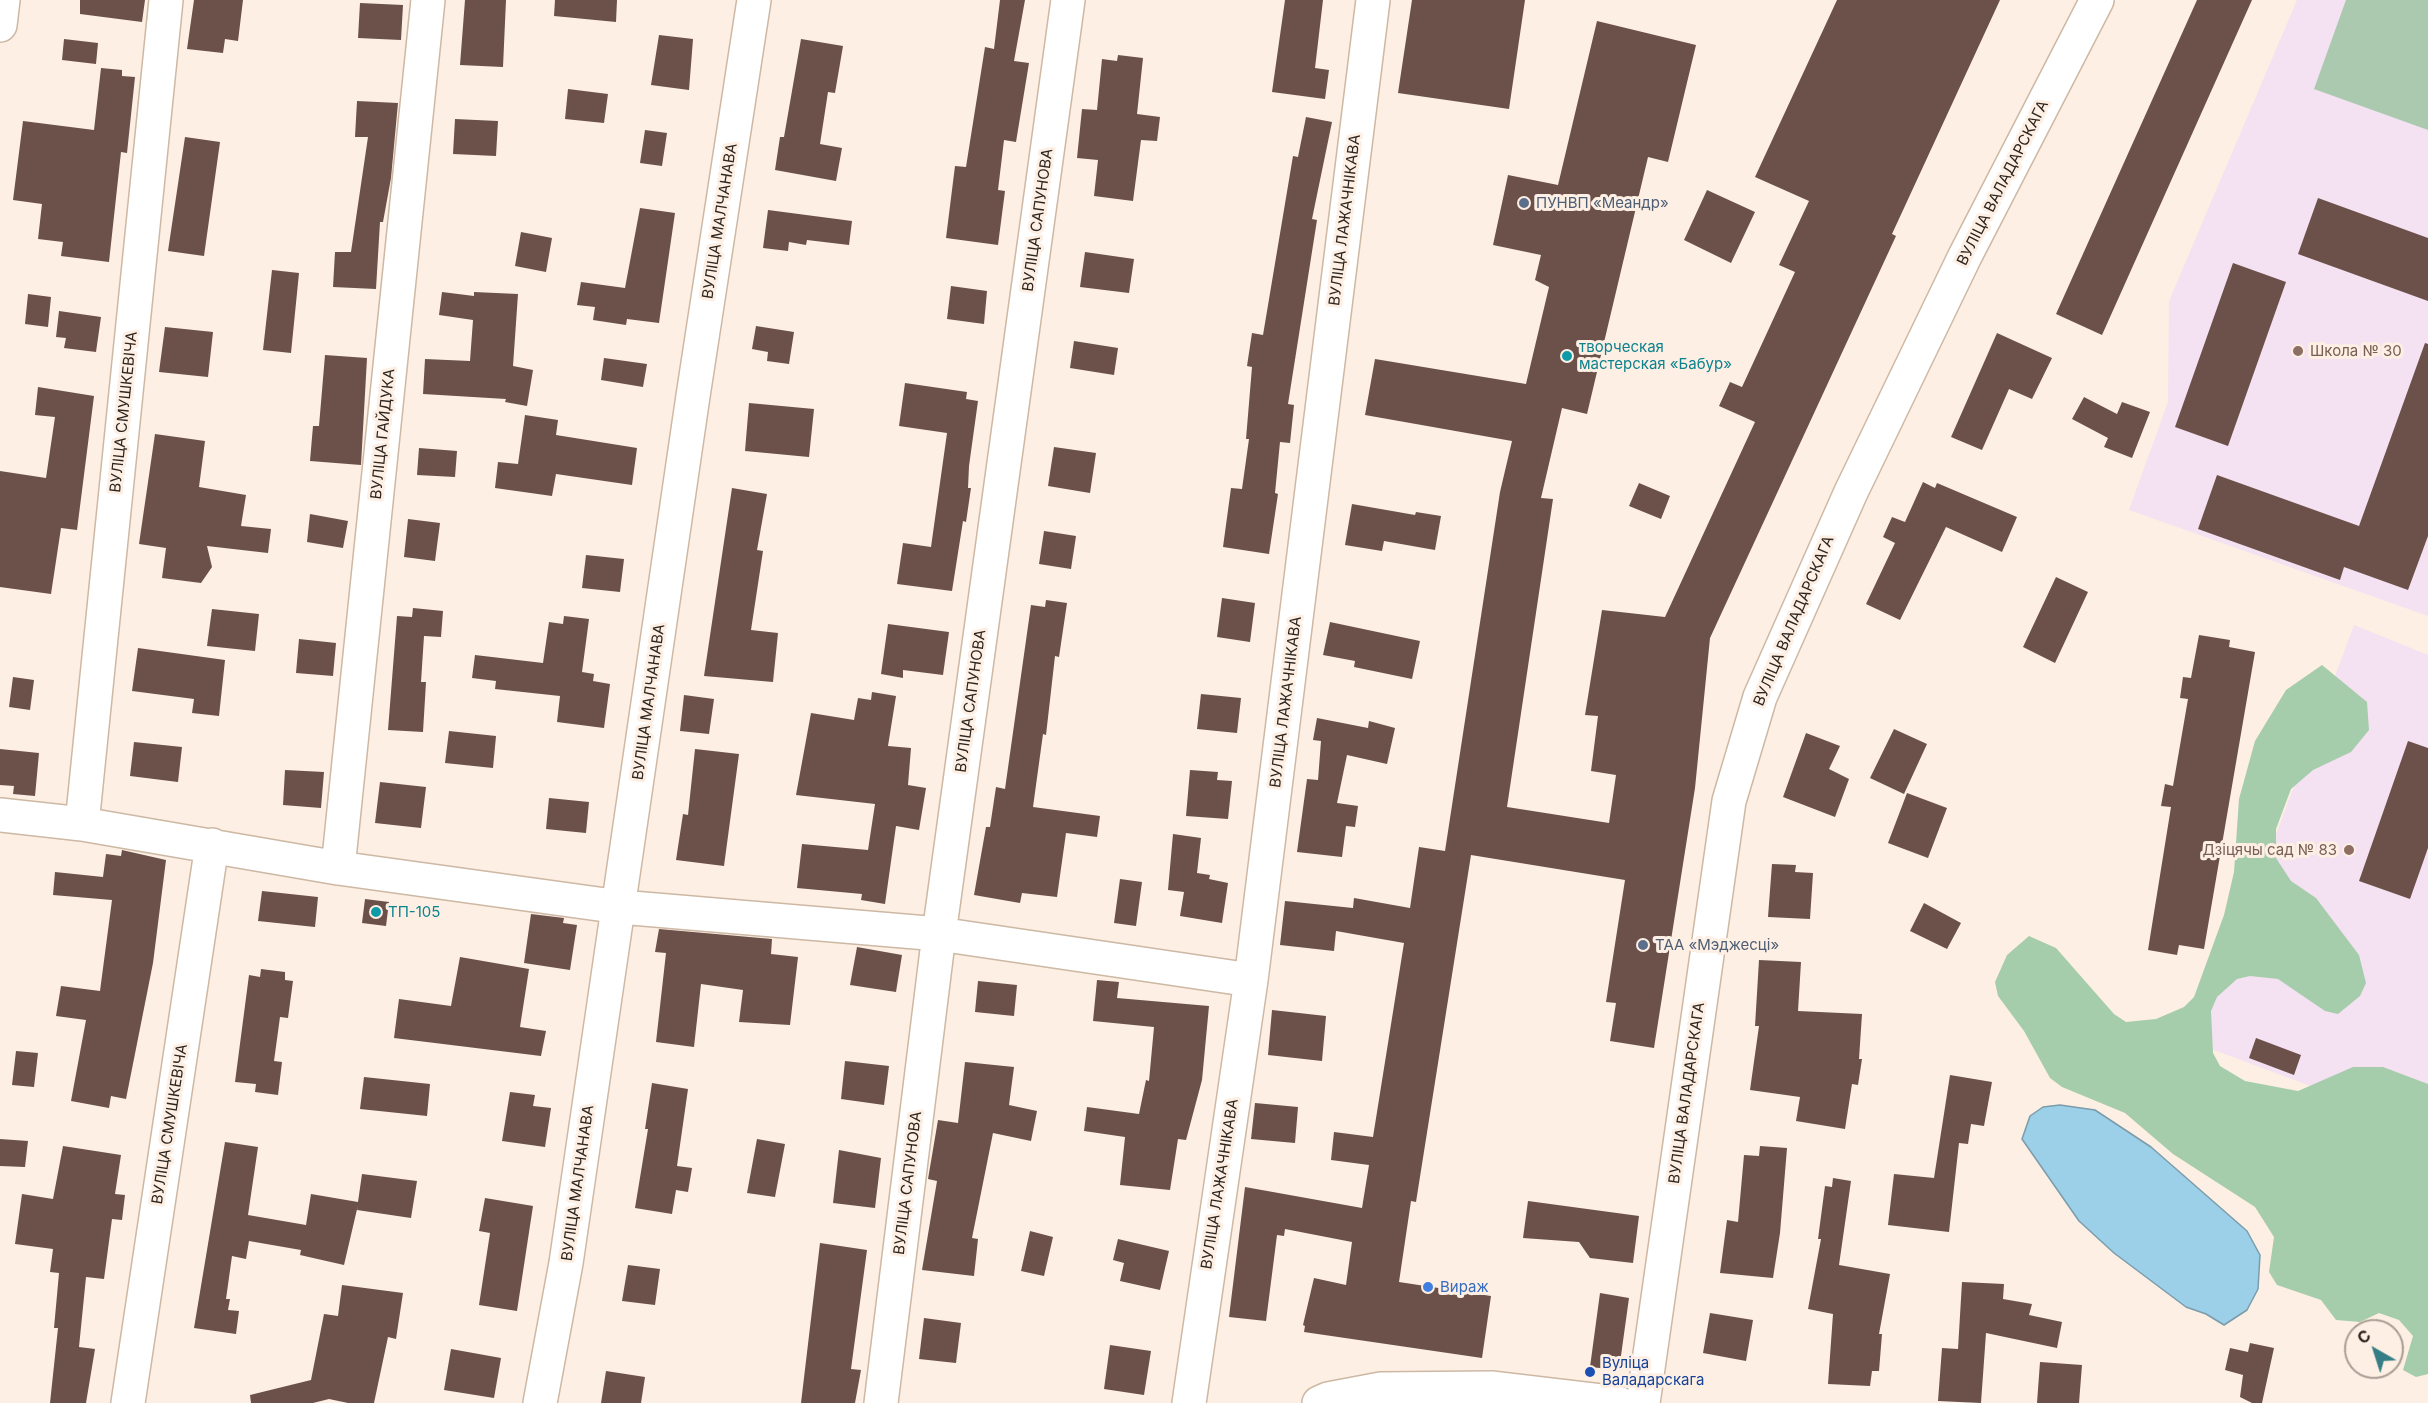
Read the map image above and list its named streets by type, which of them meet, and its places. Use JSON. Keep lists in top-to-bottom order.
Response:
{
  "streets": {
    "street": [
      "ВУЛІЦА ВАЛАДАРСКАГА",
      "ВУЛІЦА САПУНОВА",
      "ВУЛІЦА ЛАЖАЧНІКАВА",
      "ВУЛІЦА МАЛЧАНАВА",
      "ВУЛІЦА СМУШКЕВІЧА",
      "ВУЛІЦА ГАЙДУКА"
    ]
  },
  "places": [
    "ПУНВП «Меандр»",
    "Школа № 30",
    "творческая мастерская «Бабур»",
    "Дзіцячы сад № 83",
    "ТП-105",
    "ТАА «Мэджесці»",
    "Вираж",
    "Вуліца Валадарскага"
  ],
  "north": "top left"
}
